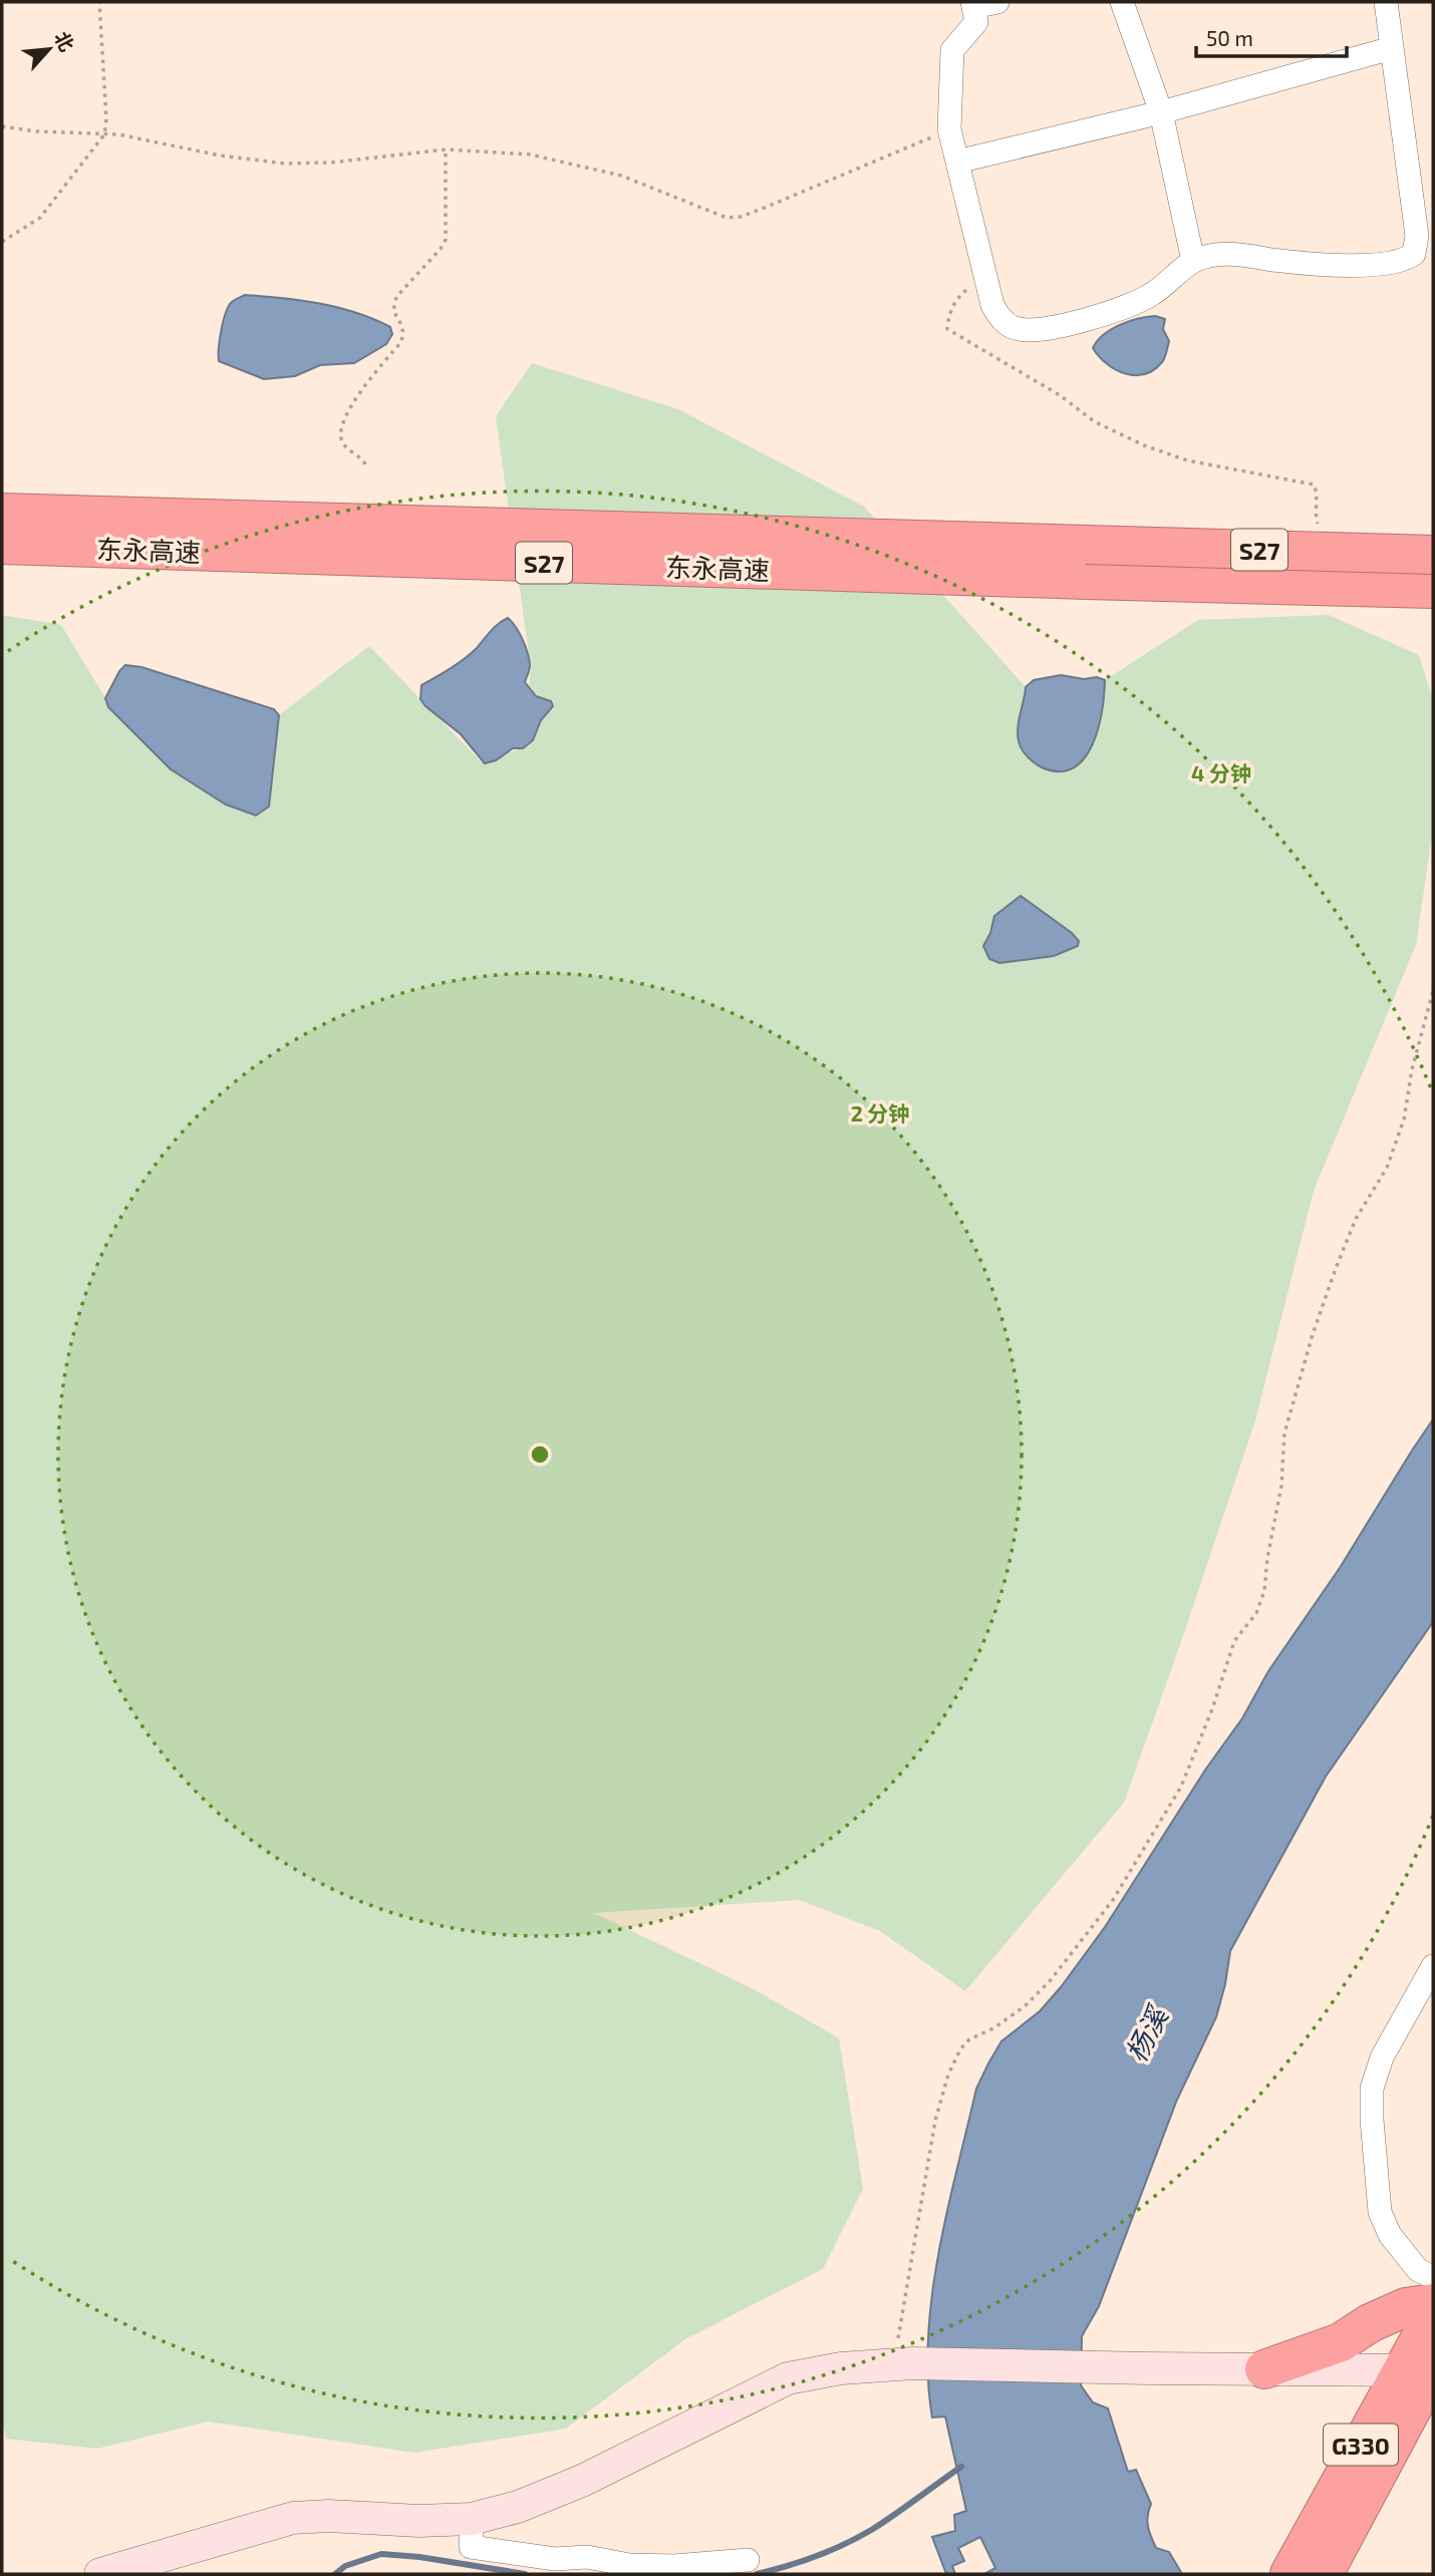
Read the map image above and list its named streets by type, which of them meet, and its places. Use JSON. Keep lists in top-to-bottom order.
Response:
{
  "streets": {
    "highway": ["东永高速", "S27", "G330"]
  },
  "water": ["杨溪"],
  "scale_bar": "50 m",
  "north": "top right",
  "rings": ["4 分钟", "2 分钟"]
}
